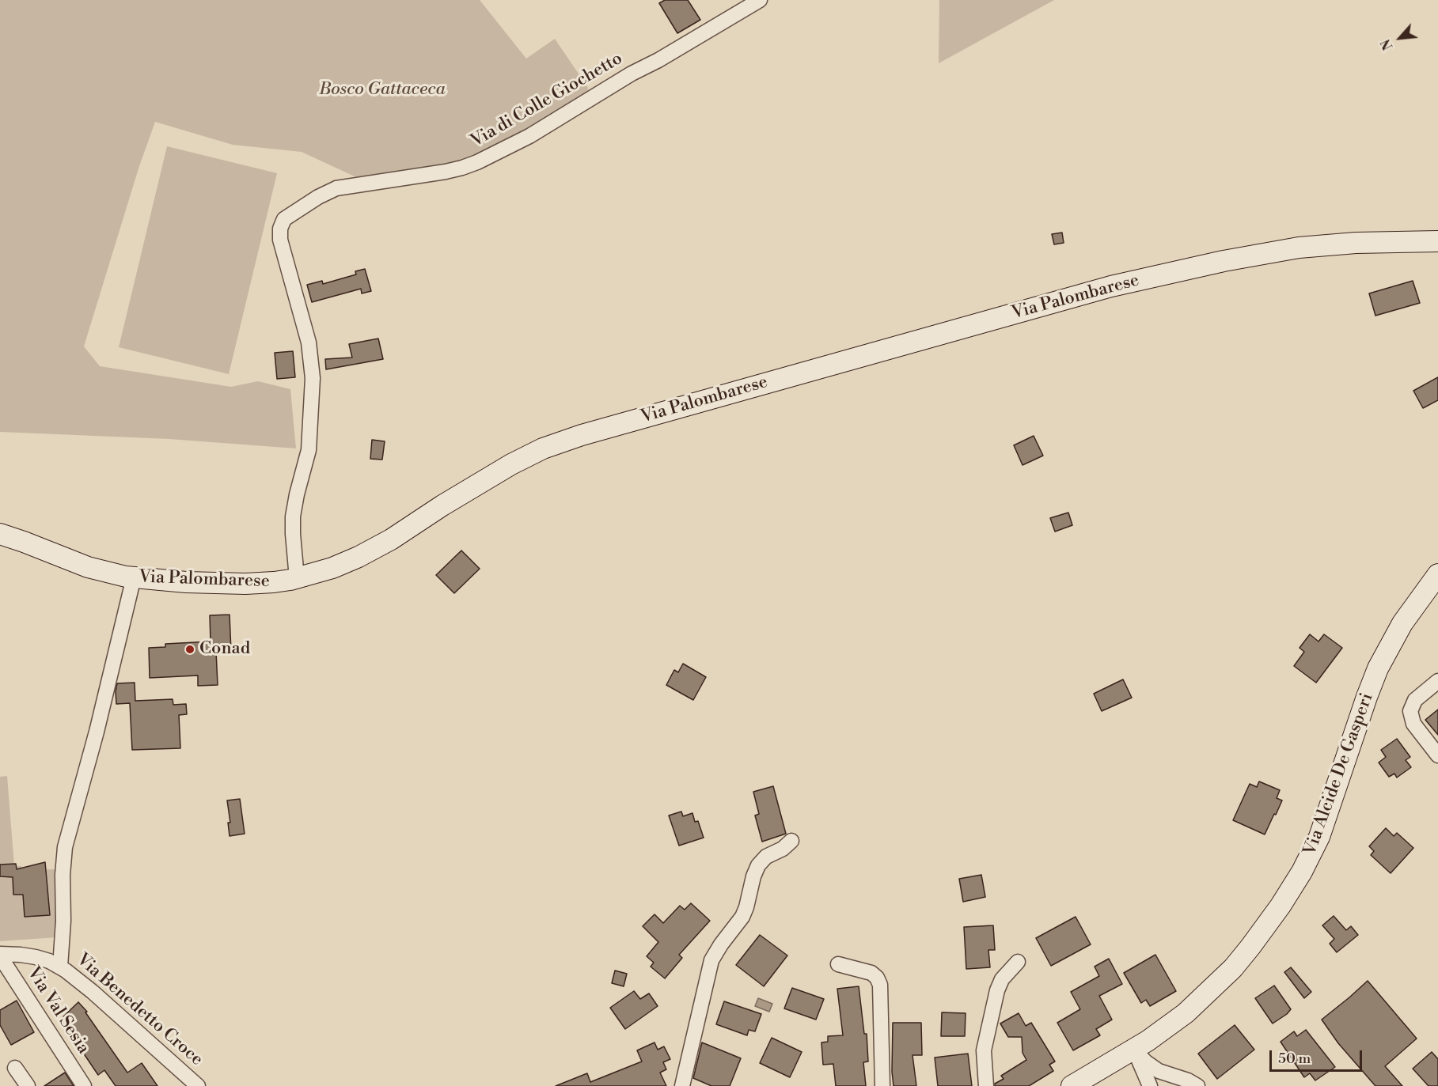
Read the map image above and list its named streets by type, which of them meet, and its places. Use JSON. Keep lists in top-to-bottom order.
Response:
{
  "streets": {
    "main road": ["Via Palombarese", "Via Alcide De Gasperi"],
    "street": ["Via di Colle Giochetto", "Via Benedetto Croce", "Via Val Sesia"]
  },
  "crossings": [
    ["Via di Colle Giochetto", "Via Palombarese"],
    ["Via Benedetto Croce", "Via Val Sesia"]
  ],
  "parks": ["Bosco Gattaceca"],
  "places": ["Conad"],
  "scale_bar": "50 m",
  "north": "bottom left"
}
